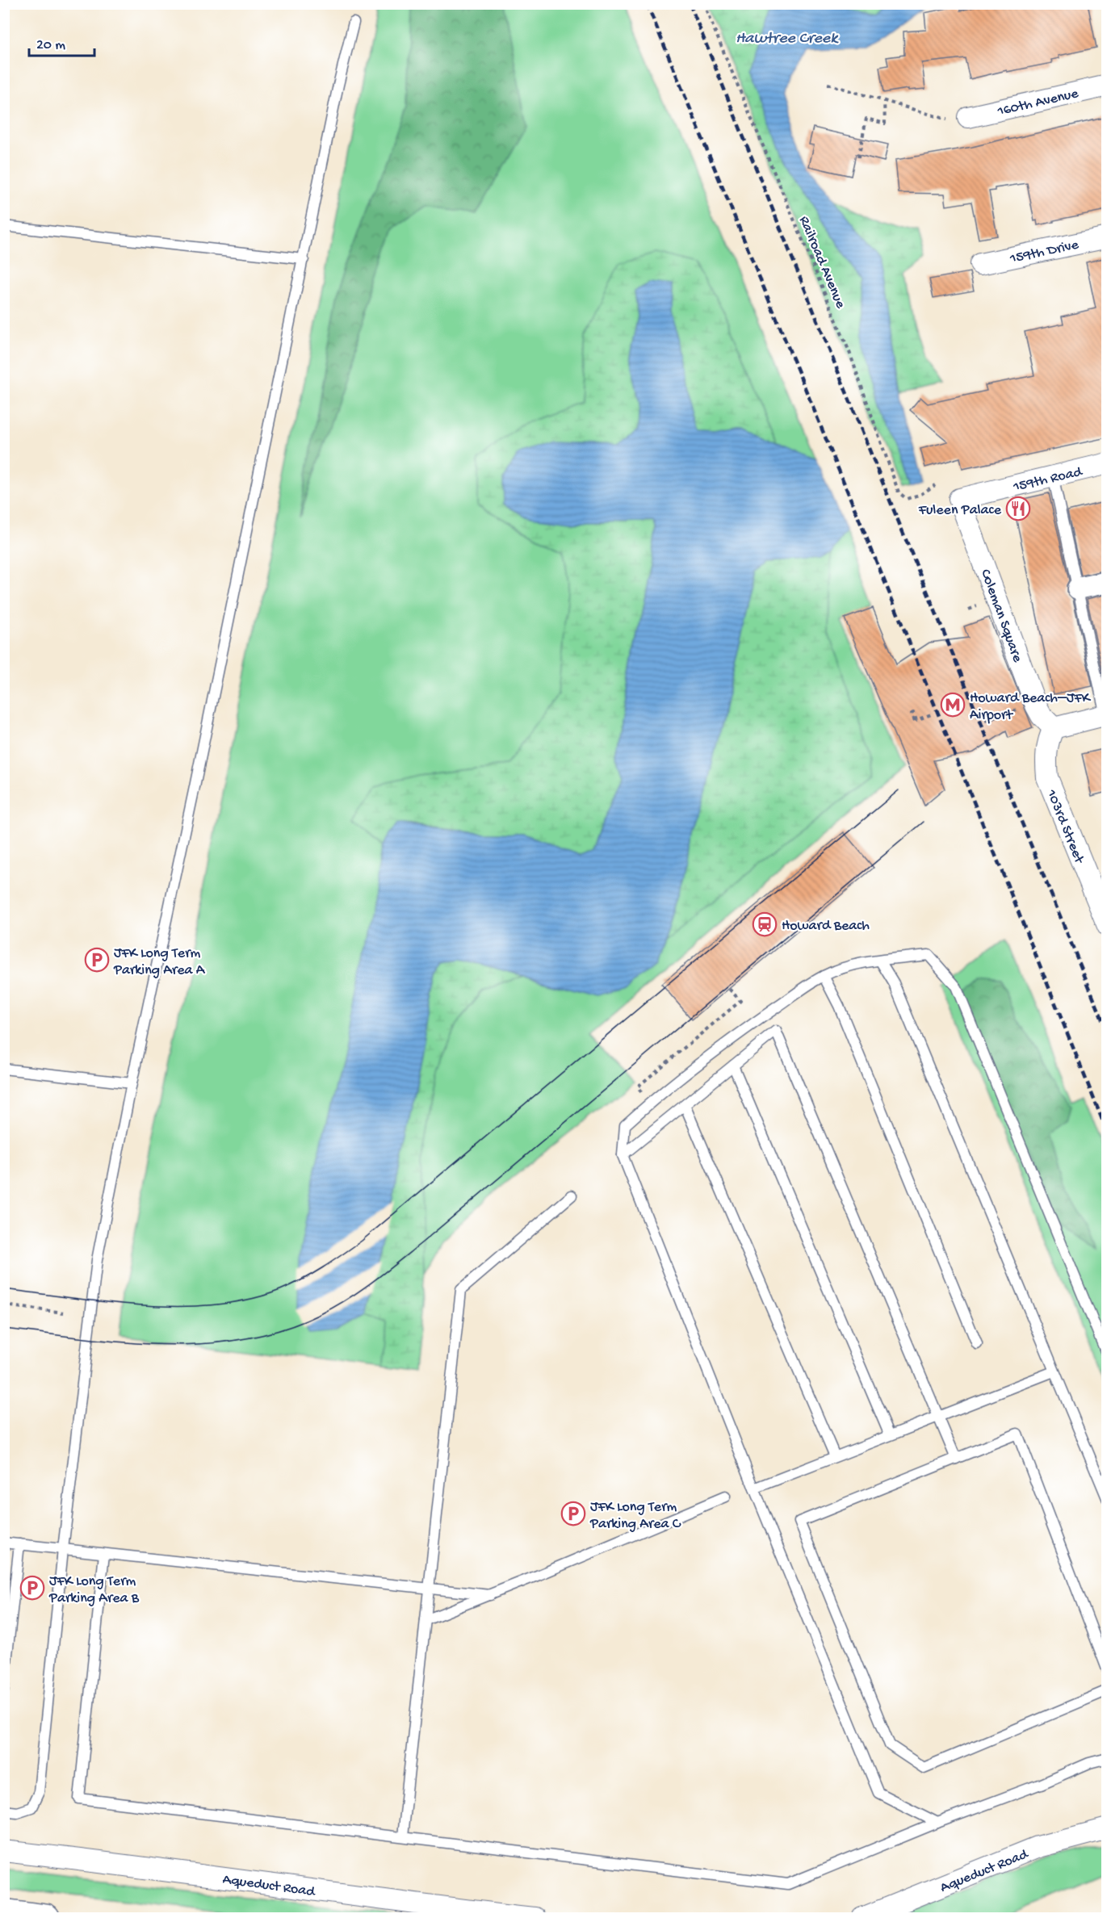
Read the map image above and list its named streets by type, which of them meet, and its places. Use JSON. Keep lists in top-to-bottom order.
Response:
{
  "streets": {
    "street": [
      "160th Avenue",
      "159th Drive",
      "159th Road",
      "Coleman Square",
      "103rd Street",
      "Aqueduct Road"
    ],
    "path": ["Railroad Avenue"]
  },
  "crossings": [
    ["159th Road", "Coleman Square"],
    ["Coleman Square", "103rd Street"]
  ],
  "water": ["Hawtree Creek"],
  "places": {
    "restaurant": ["Fuleen Palace"],
    "metro station": ["Howard Beach–JFK Airport"],
    "station": ["Howard Beach"],
    "parking": ["JFK Long Term Parking Area A", "JFK Long Term Parking Area C", "JFK Long Term Parking Area B"]
  },
  "scale_bar": "20 m"
}
